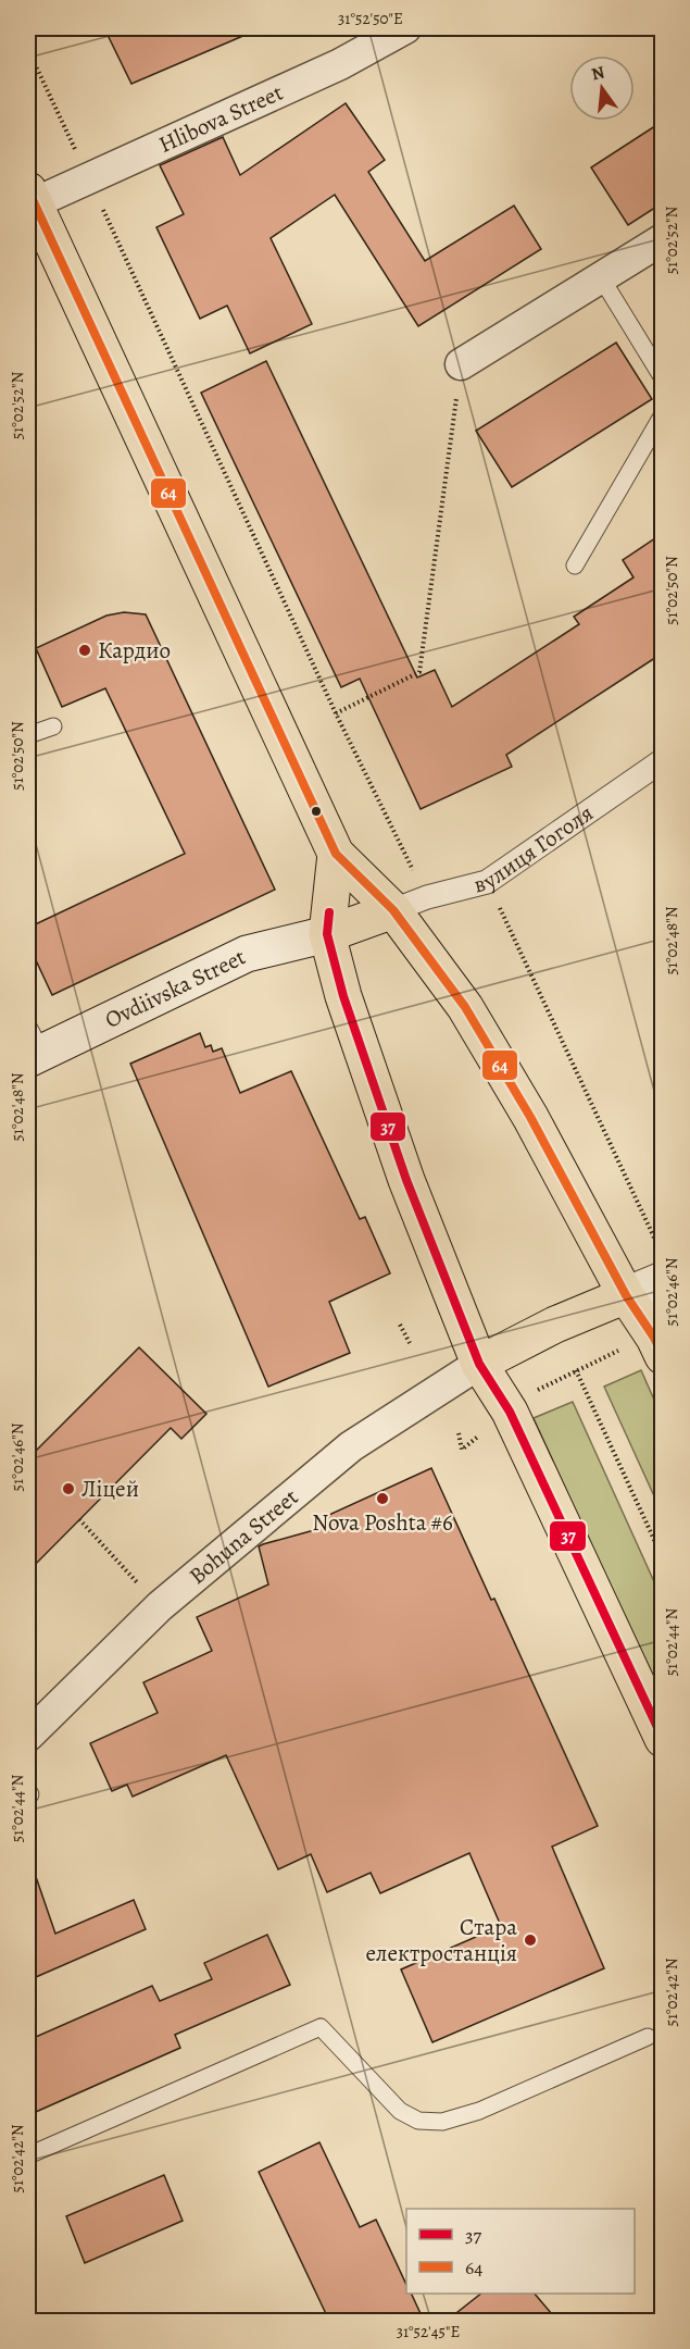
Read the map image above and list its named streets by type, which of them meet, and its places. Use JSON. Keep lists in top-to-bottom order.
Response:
{
  "streets": {
    "main road": ["Ovdiivska Street"],
    "street": ["Hlibova Street", "вулиця Гоголя", "Bohuna Street"]
  },
  "places": [
    "Кардио",
    "Ліцей",
    "Nova Poshta #6",
    "Cтара електростанція"
  ],
  "lines": ["transit line 64", "transit line 37"],
  "legend": ["37", "64"],
  "north": "top",
  "coordinates": [
    "31°52'50\"E",
    "51°02'52\"N",
    "51°02'50\"N",
    "51°02'48\"N",
    "51°02'46\"N",
    "51°02'44\"N",
    "51°02'42\"N",
    "31°52'45\"E"
  ]
}
